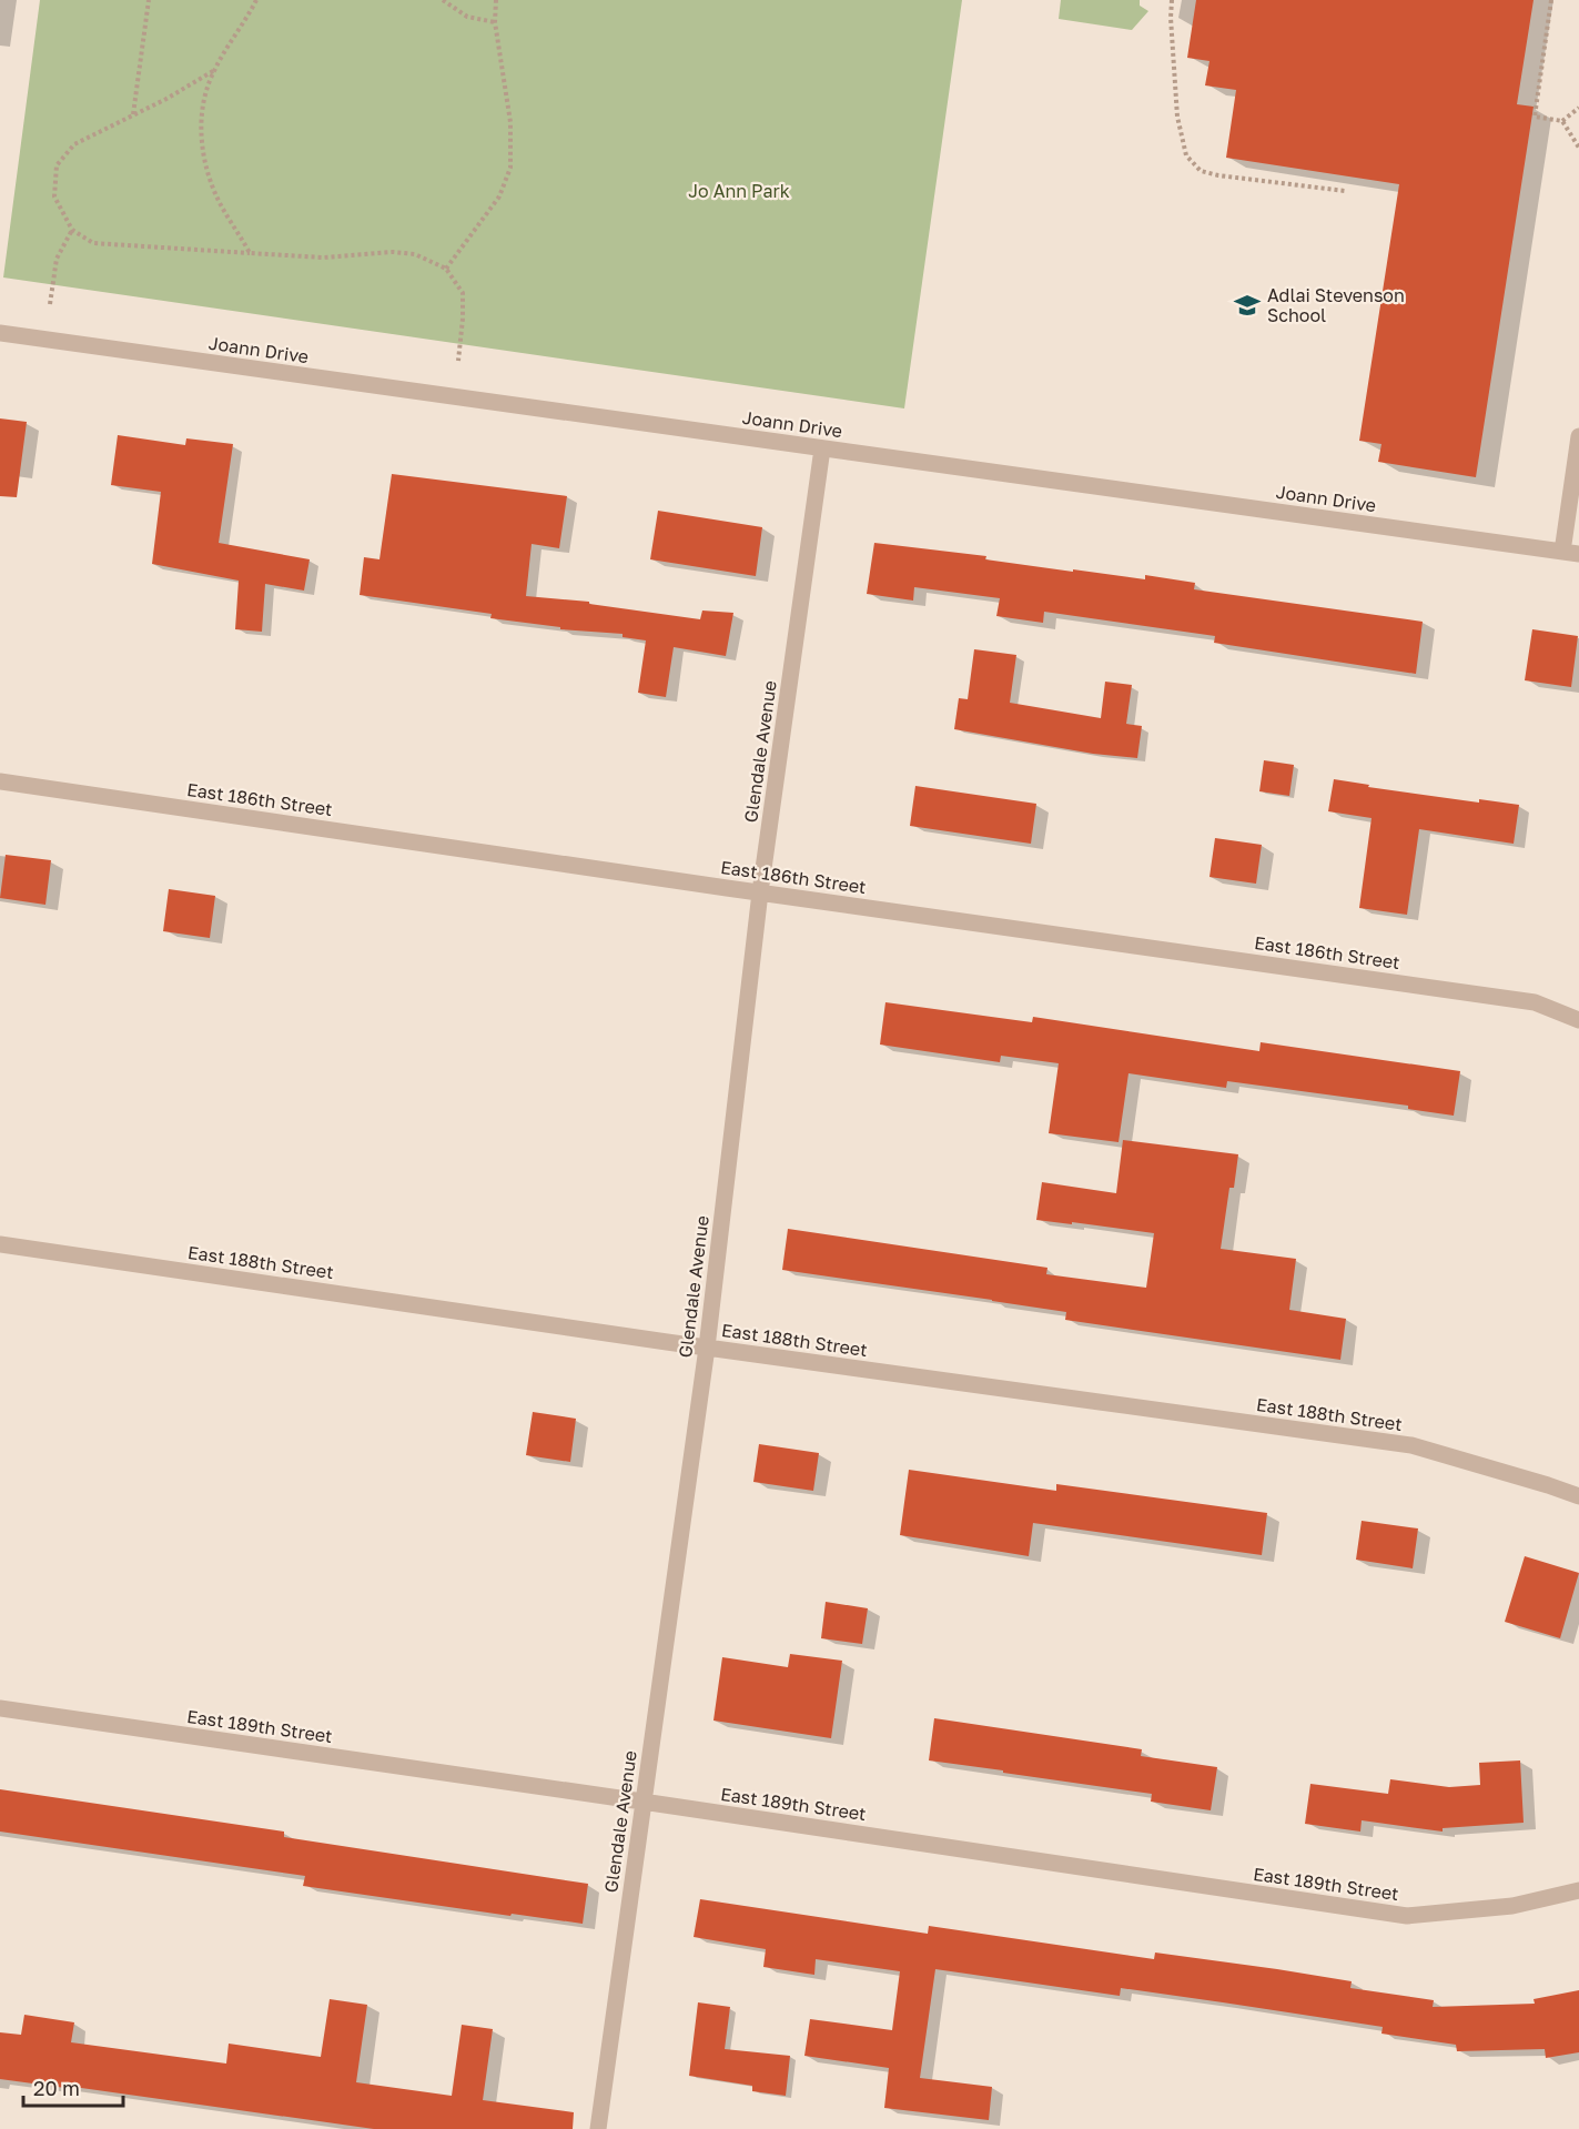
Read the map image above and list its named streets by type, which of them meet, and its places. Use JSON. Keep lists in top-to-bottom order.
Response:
{
  "streets": {
    "street": [
      "Joann Drive",
      "Glendale Avenue",
      "East 186th Street",
      "East 188th Street",
      "East 189th Street"
    ]
  },
  "crossings": [
    ["Joann Drive", "Glendale Avenue"],
    ["Glendale Avenue", "East 186th Street"],
    ["Glendale Avenue", "East 188th Street"],
    ["Glendale Avenue", "East 189th Street"]
  ],
  "parks": ["Jo Ann Park"],
  "places": {
    "school or university": ["Adlai Stevenson School"]
  },
  "scale_bar": "20 m"
}
